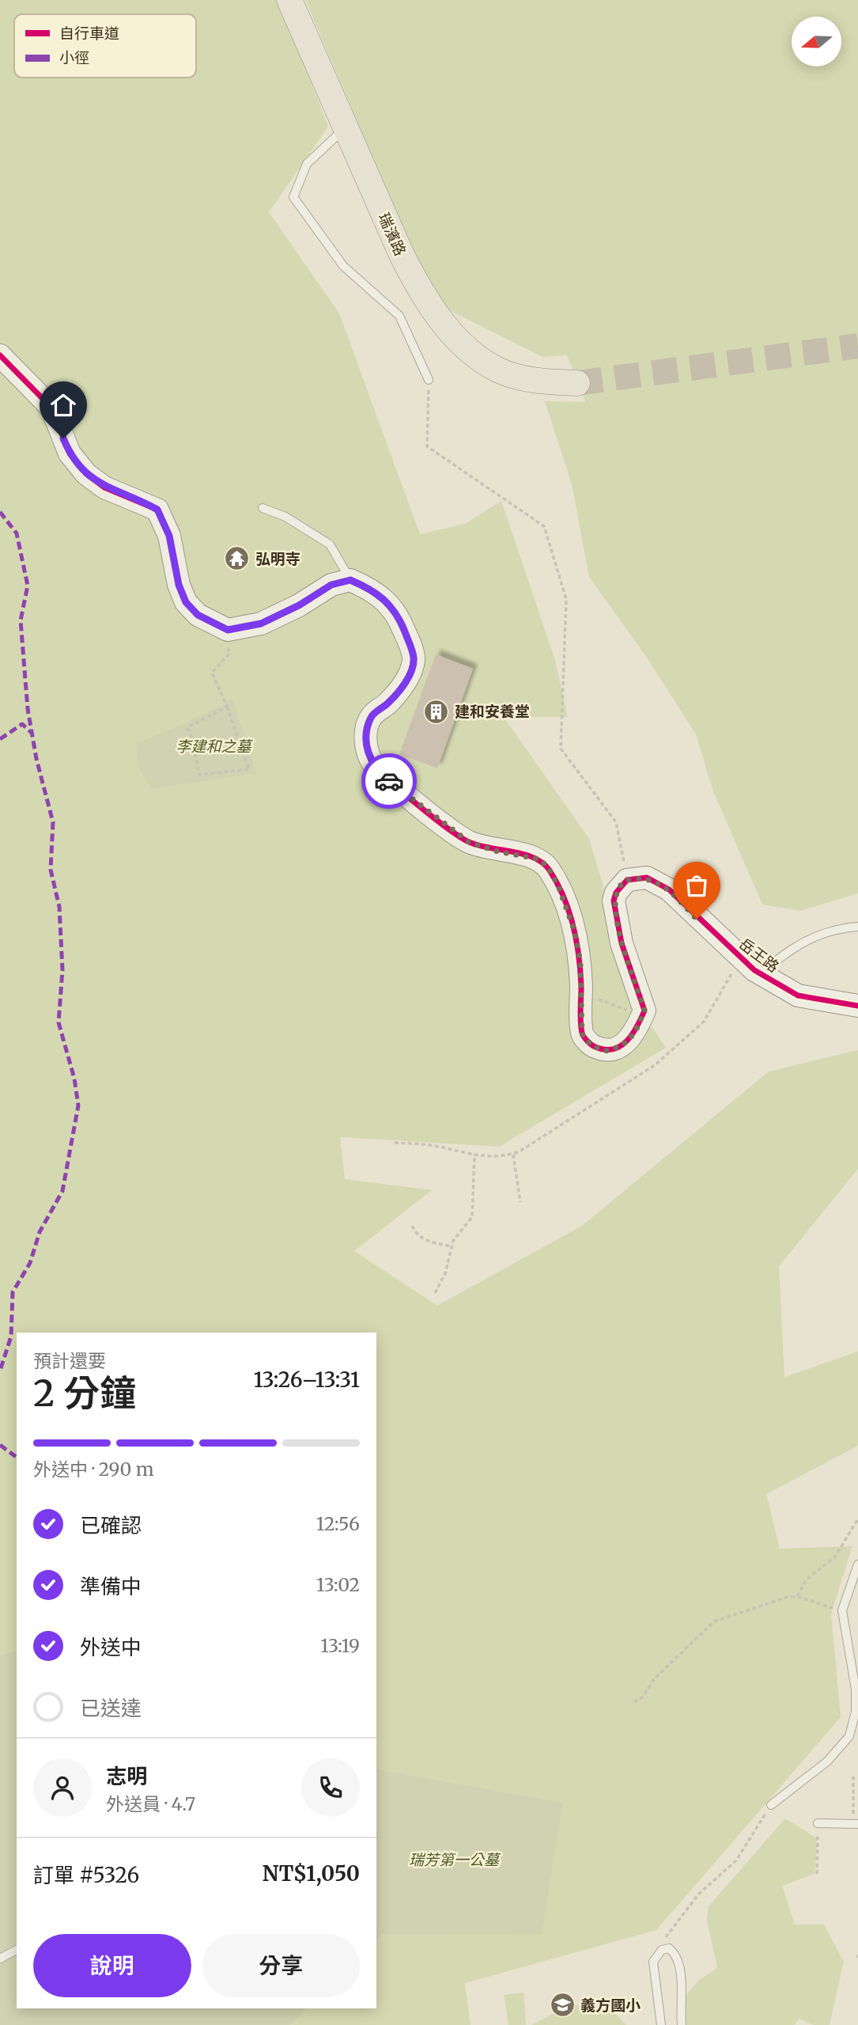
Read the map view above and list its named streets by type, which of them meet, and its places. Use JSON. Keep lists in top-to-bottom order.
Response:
{
  "streets": {
    "main road": ["瑞濱路"],
    "street": ["岳王路"]
  },
  "parks": ["李建和之墓", "瑞芳第一公墓"],
  "places": {
    "temple": ["弘明寺"],
    "building": ["建和安養堂"],
    "school or university": ["義方國小"]
  },
  "legend": ["自行車道", "小徑"],
  "north": "left",
  "page": {
    "heading": ["2 分鐘", "預計還要", "13:26–13:31"],
    "panel": [
      "志明",
      "外送員 · 4.7",
      "訂單 #5326",
      "NT$1,050"
    ],
    "bar": "外送中 · 290 m",
    "list": [
      ["已確認", "12:56"],
      ["準備中", "13:02"],
      ["外送中", "13:19"],
      "已送達"
    ],
    "buttons": ["說明", "分享"]
  }
}
